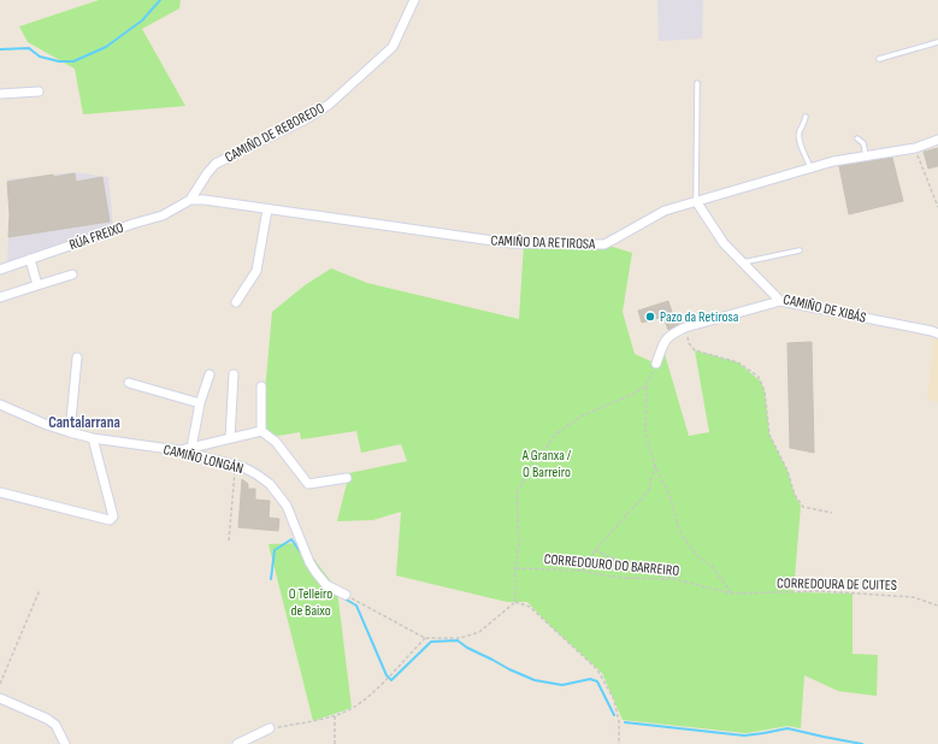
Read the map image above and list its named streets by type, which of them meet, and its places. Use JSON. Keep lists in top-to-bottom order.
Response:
{
  "streets": {
    "street": [
      "CAMIÑO DE REBOREDO",
      "RÚA FREIXO",
      "CAMIÑO DA RETIROSA",
      "CAMIÑO DE XIBÁS",
      "CAMIÑO LONGÁN"
    ],
    "path": ["CORREDOURO DO BARREIRO", "CORREDOURA DE CUITES"]
  },
  "crossings": [
    ["CAMIÑO DE REBOREDO", "RÚA FREIXO"],
    ["CAMIÑO DE REBOREDO", "CAMIÑO DA RETIROSA"],
    ["RÚA FREIXO", "CAMIÑO DA RETIROSA"],
    ["CAMIÑO DA RETIROSA", "CAMIÑO DE XIBÁS"],
    ["CORREDOURO DO BARREIRO", "CORREDOURA DE CUITES"]
  ],
  "districts": ["Cantalarrana"],
  "parks": ["A Granxa / O Barreiro", "O Telleiro de Baixo"],
  "places": ["Pazo da Retirosa"]
}
